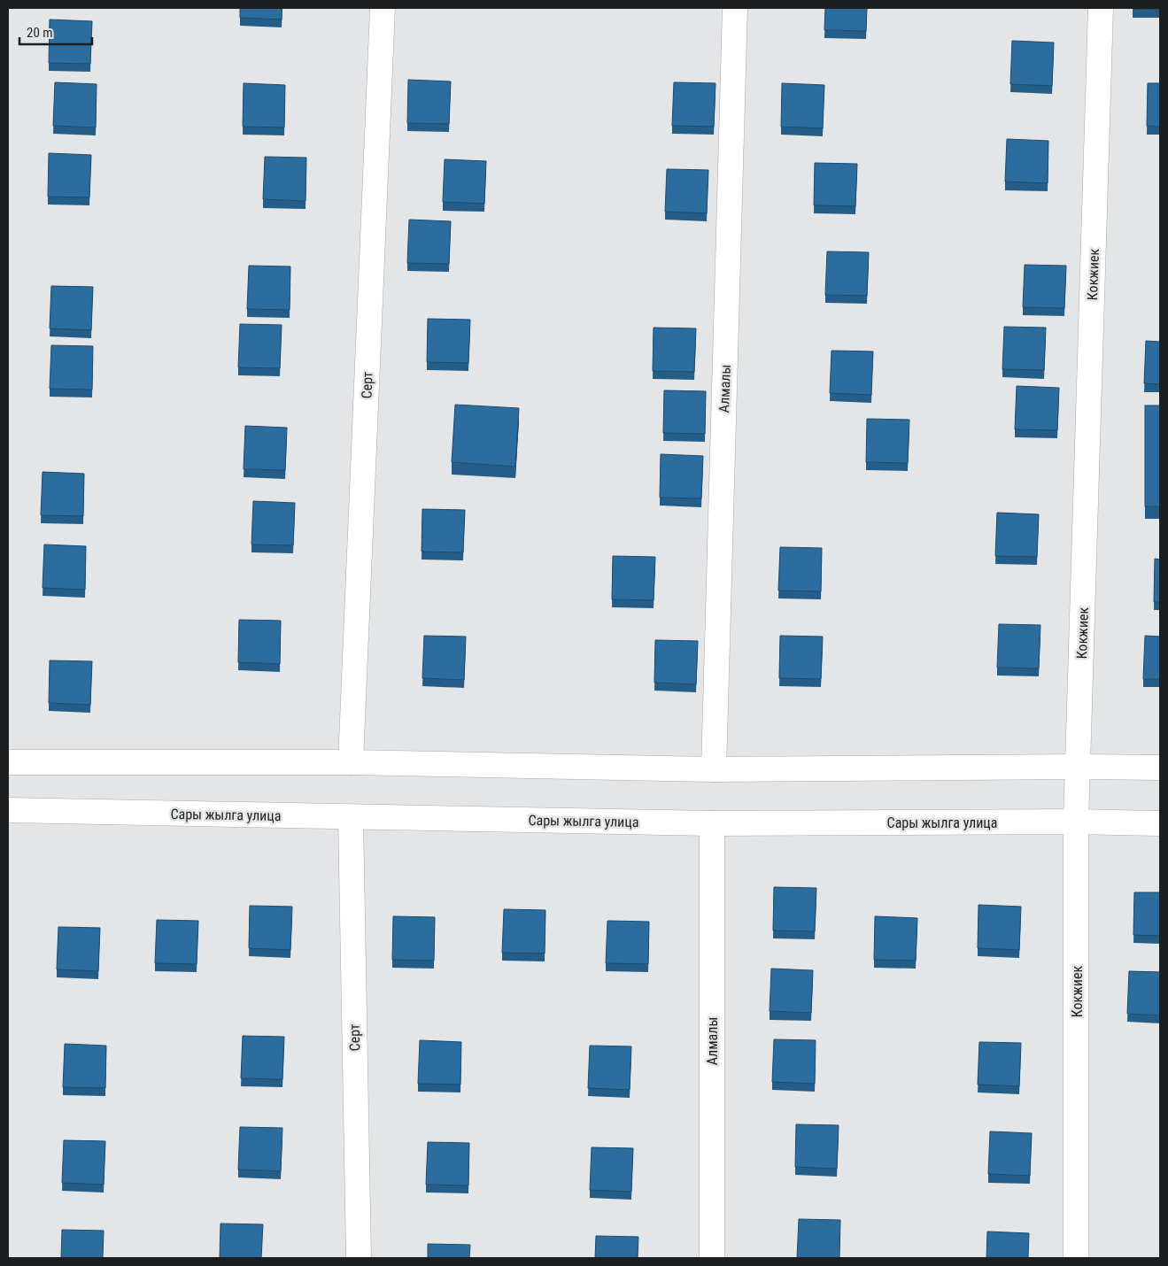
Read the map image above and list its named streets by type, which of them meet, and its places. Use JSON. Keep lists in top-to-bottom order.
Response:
{
  "streets": {
    "street": [
      "Кокжиек",
      "Серт",
      "Алмалы",
      "Сары жылга улица"
    ]
  },
  "crossings": [
    ["Кокжиек", "Сары жылга улица"],
    ["Серт", "Сары жылга улица"],
    ["Алмалы", "Сары жылга улица"]
  ],
  "scale_bar": "20 m"
}
